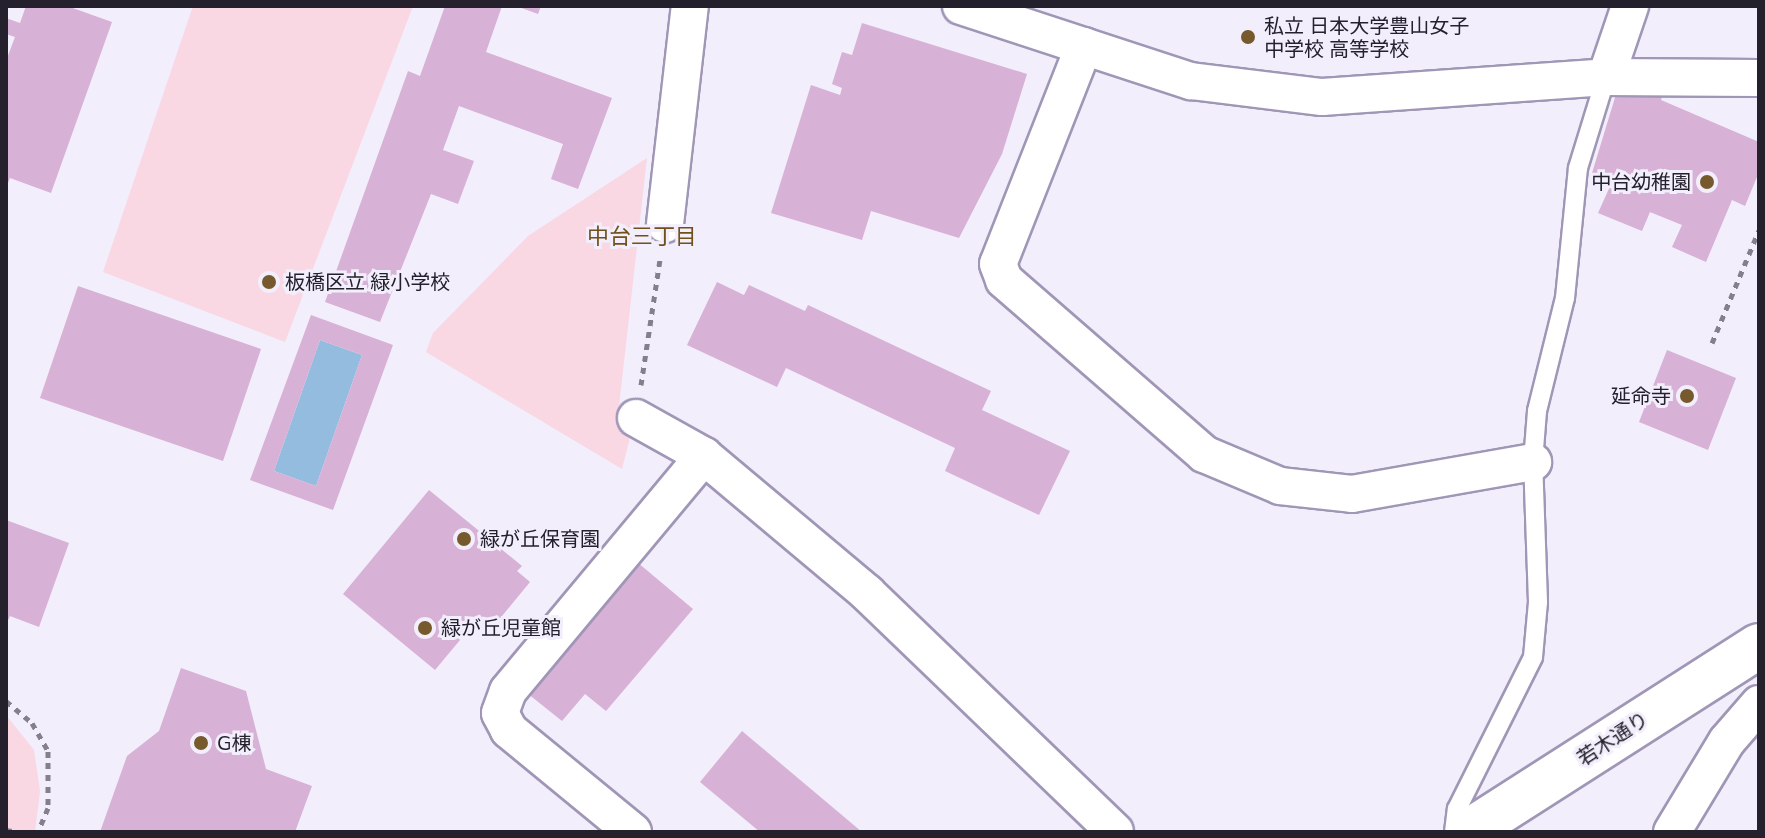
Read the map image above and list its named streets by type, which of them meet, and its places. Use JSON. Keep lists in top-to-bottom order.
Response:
{
  "streets": {
    "street": ["若木通り"]
  },
  "districts": ["中台三丁目"],
  "places": [
    "私立 日本大学豊山女子 中学校 高等学校",
    "中台幼稚園",
    "板橋区立 緑小学校",
    "延命寺",
    "緑が丘保育園",
    "緑が丘児童館",
    "G棟"
  ]
}
